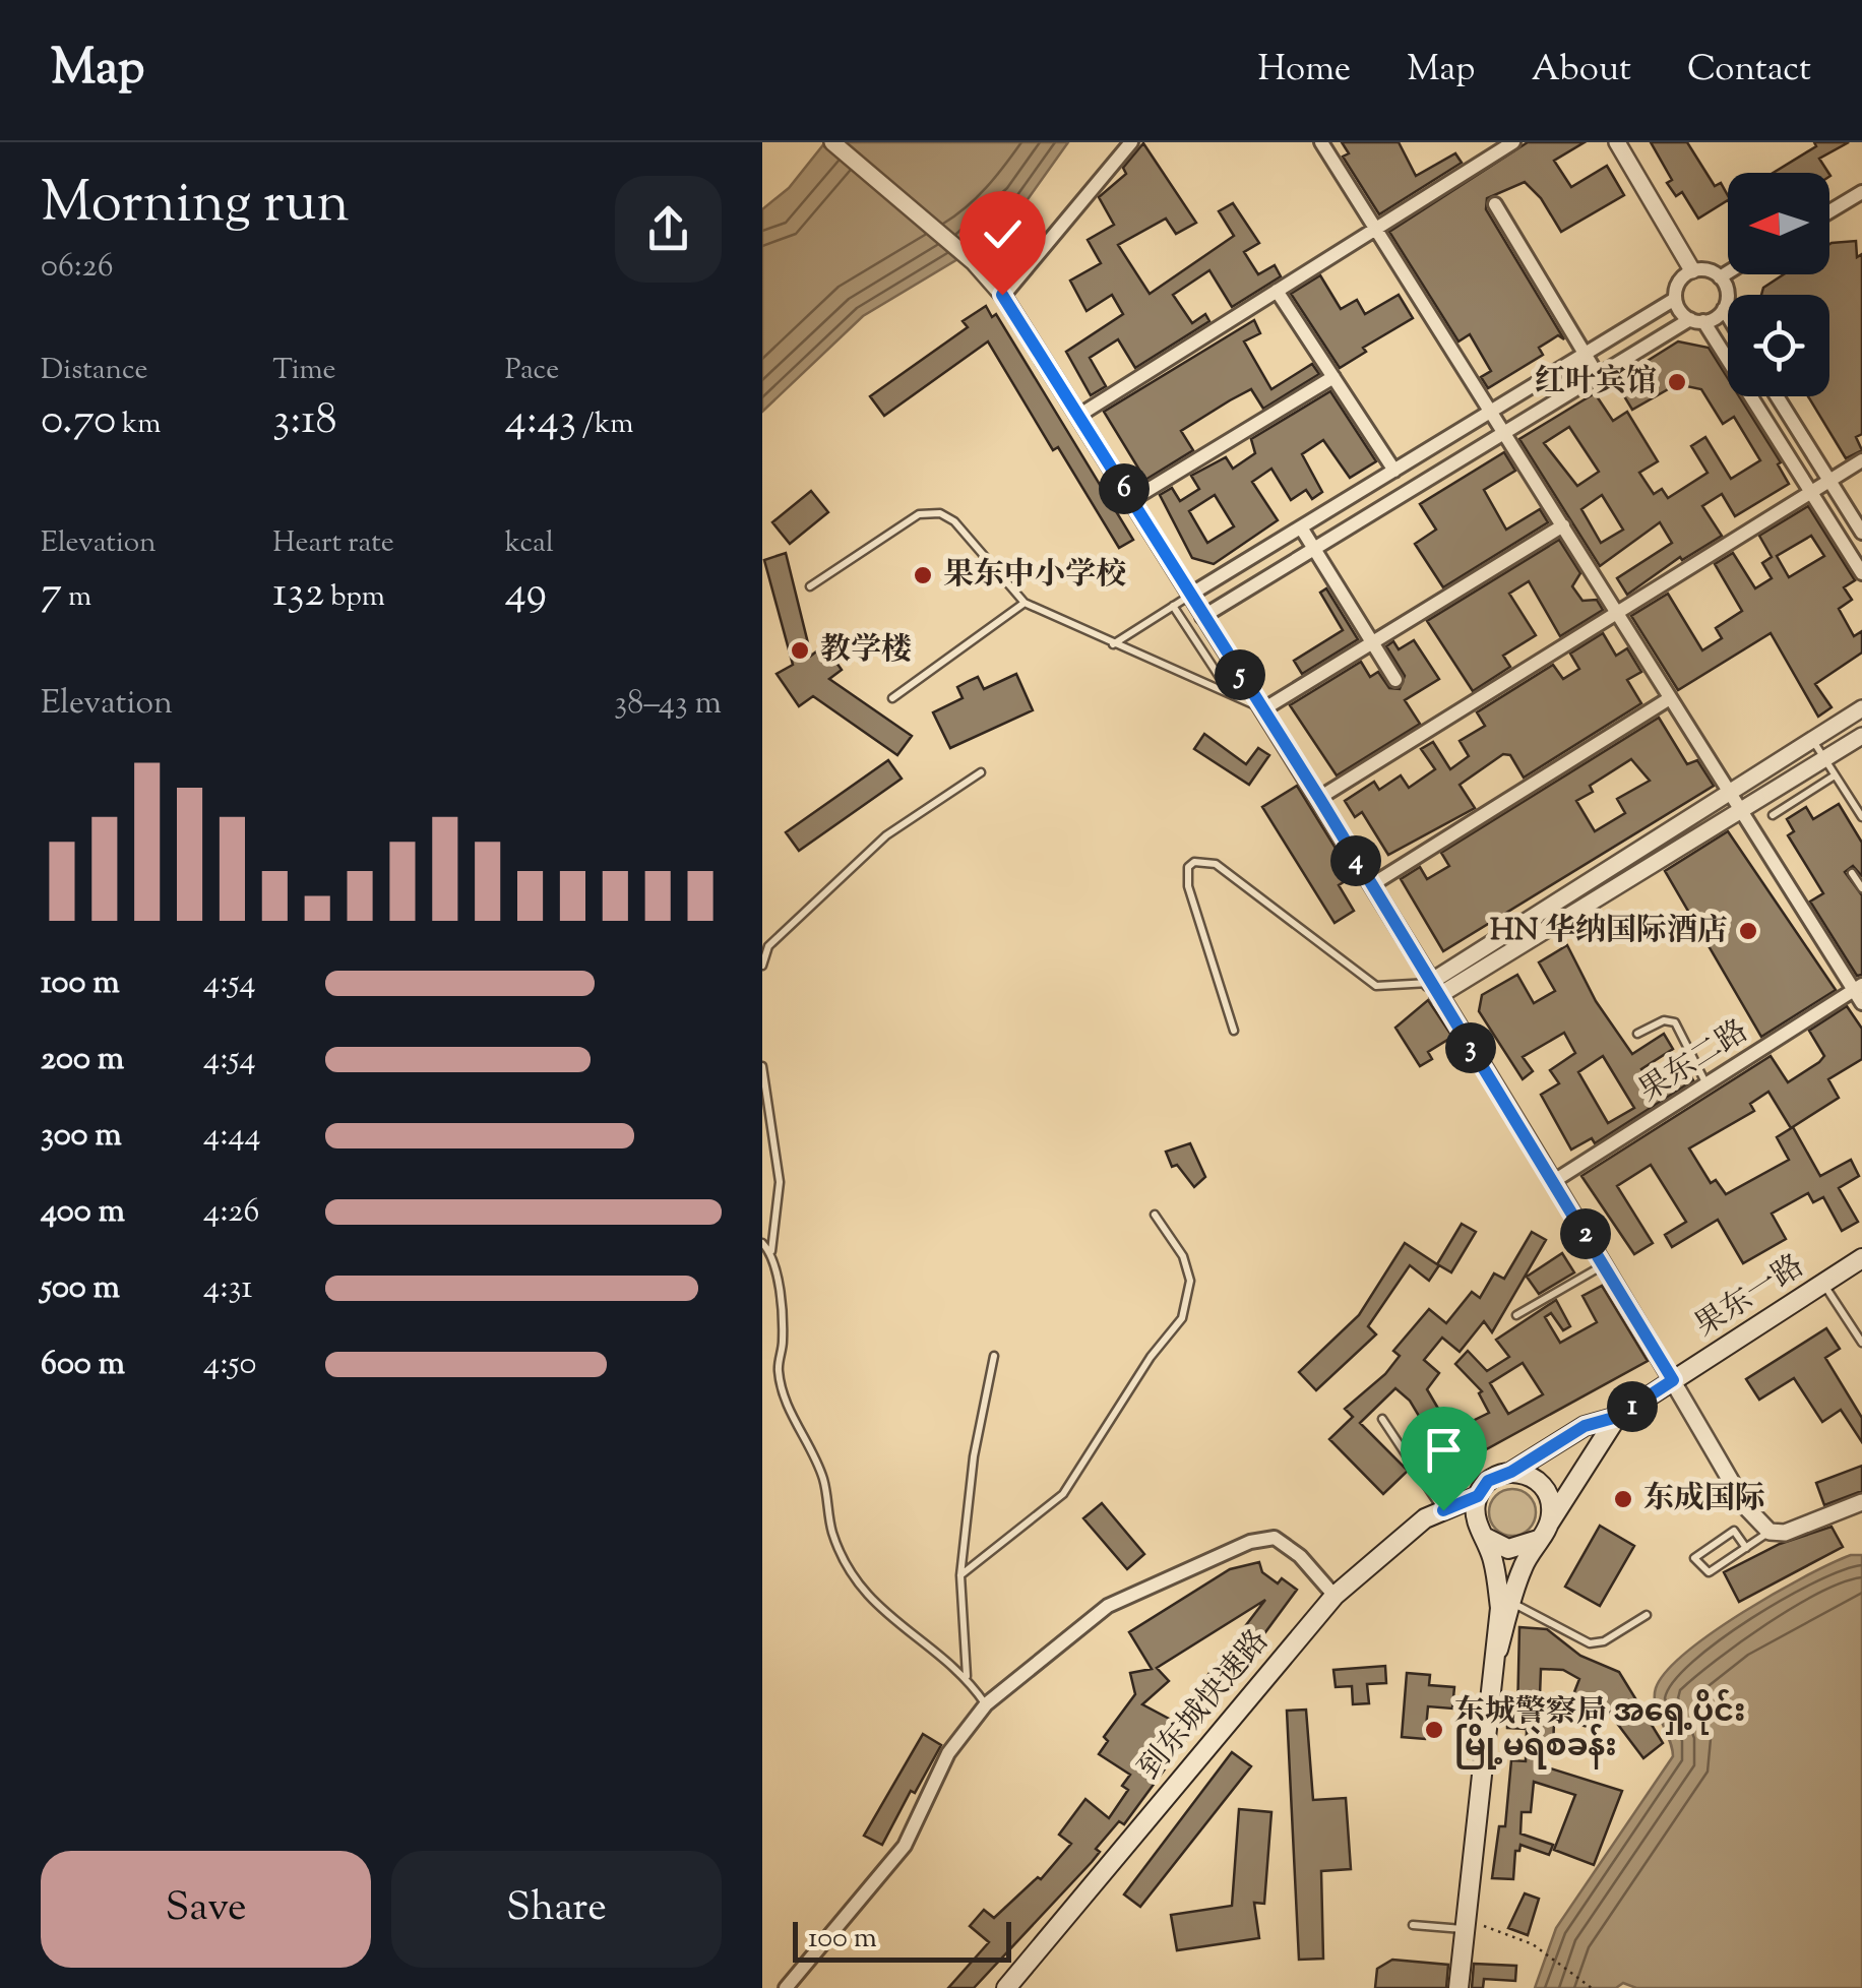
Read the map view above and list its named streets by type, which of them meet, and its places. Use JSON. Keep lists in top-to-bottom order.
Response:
{
  "streets": {
    "main road": ["果东一路", "到东城快速路"],
    "street": ["果东二路"]
  },
  "places": [
    "红叶宾馆",
    "果东中小学校",
    "教学楼",
    "HN 华纳国际酒店",
    "东成国际",
    "东城警察局 အရှေ့ပိုင်း မြို့မရဲစခန်း"
  ],
  "scale_bar": "100 m",
  "north": "left",
  "page": {
    "header": "Map",
    "nav": [
      "Home",
      "Map",
      "About",
      "Contact"
    ],
    "heading": ["Morning run", "06:26"],
    "stats": [
      ["Distance", "0.70 km"],
      ["Time", "3:18"],
      ["Pace", "4:43 /km"],
      ["Elevation", "7 m"],
      ["Heart rate", "132 bpm"],
      ["kcal", "49"]
    ],
    "pins": [
      "6",
      "5",
      "4",
      "3",
      "2",
      "1"
    ],
    "chart": ["Elevation", "38–43 m"],
    "list": [
      {
        "name": "100 m",
        "note": "4:54"
      },
      {
        "name": "200 m",
        "note": "4:54"
      },
      {
        "name": "300 m",
        "note": "4:44"
      },
      {
        "name": "400 m",
        "note": "4:26"
      },
      {
        "name": "500 m",
        "note": "4:31"
      },
      {
        "name": "600 m",
        "note": "4:50"
      }
    ],
    "buttons": ["Save", "Share"],
    "scale": "100 m"
  }
}
